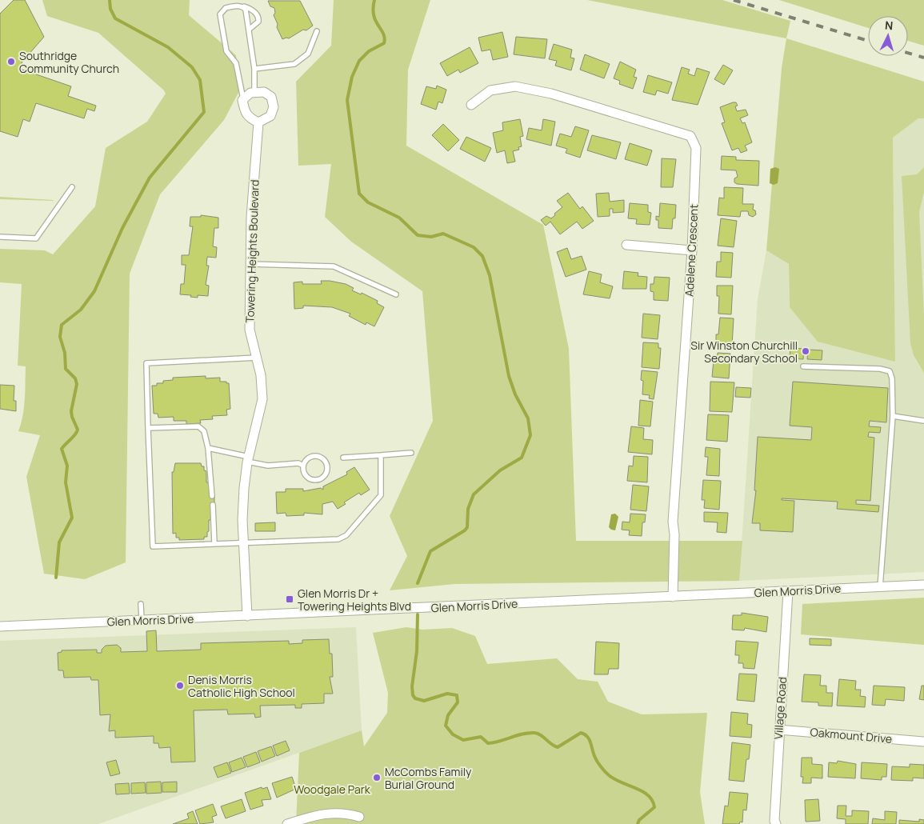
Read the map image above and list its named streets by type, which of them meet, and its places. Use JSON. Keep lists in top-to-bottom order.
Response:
{
  "streets": {
    "street": [
      "Adelene Crescent",
      "Towering Heights Boulevard",
      "Glen Morris Drive",
      "Village Road",
      "Oakmount Drive"
    ]
  },
  "crossings": [
    ["Adelene Crescent", "Glen Morris Drive"],
    ["Towering Heights Boulevard", "Glen Morris Drive"],
    ["Glen Morris Drive", "Village Road"],
    ["Village Road", "Oakmount Drive"]
  ],
  "parks": ["Woodgale Park"],
  "places": {
    "other": [
      "Southridge Community Church",
      "Sir Winston Churchill Secondary School",
      "Denis Morris Catholic High School",
      "McCombs Family Burial Ground"
    ],
    "transit": ["Glen Morris Dr + Towering Heights Blvd"]
  },
  "north": "top"
}
